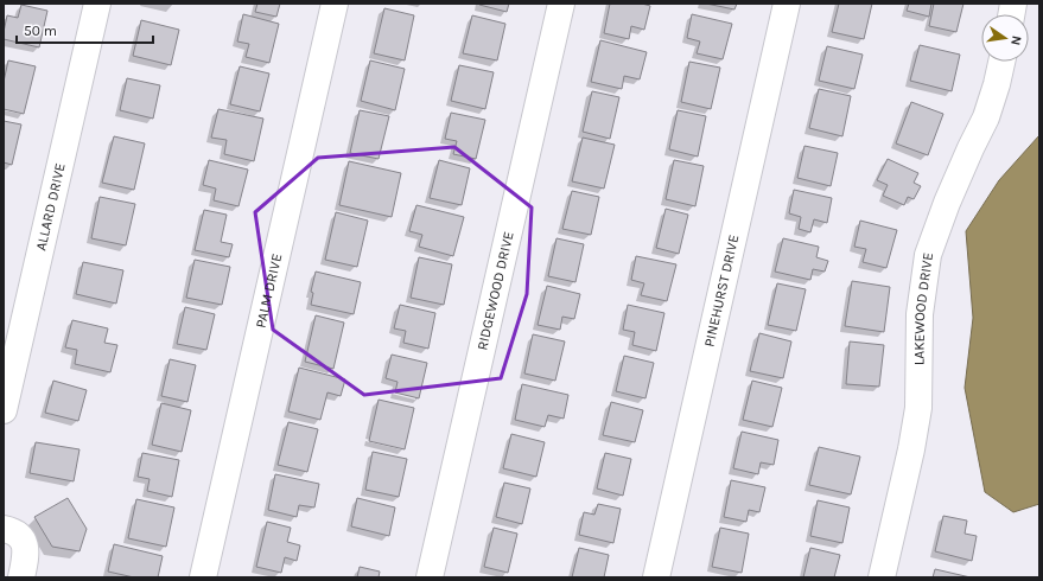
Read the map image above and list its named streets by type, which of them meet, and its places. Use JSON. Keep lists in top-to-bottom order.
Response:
{
  "streets": {
    "street": [
      "ALLARD DRIVE",
      "PALM DRIVE",
      "RIDGEWOOD DRIVE",
      "PINEHURST DRIVE",
      "LAKEWOOD DRIVE"
    ]
  },
  "scale_bar": "50 m",
  "north": "right"
}
